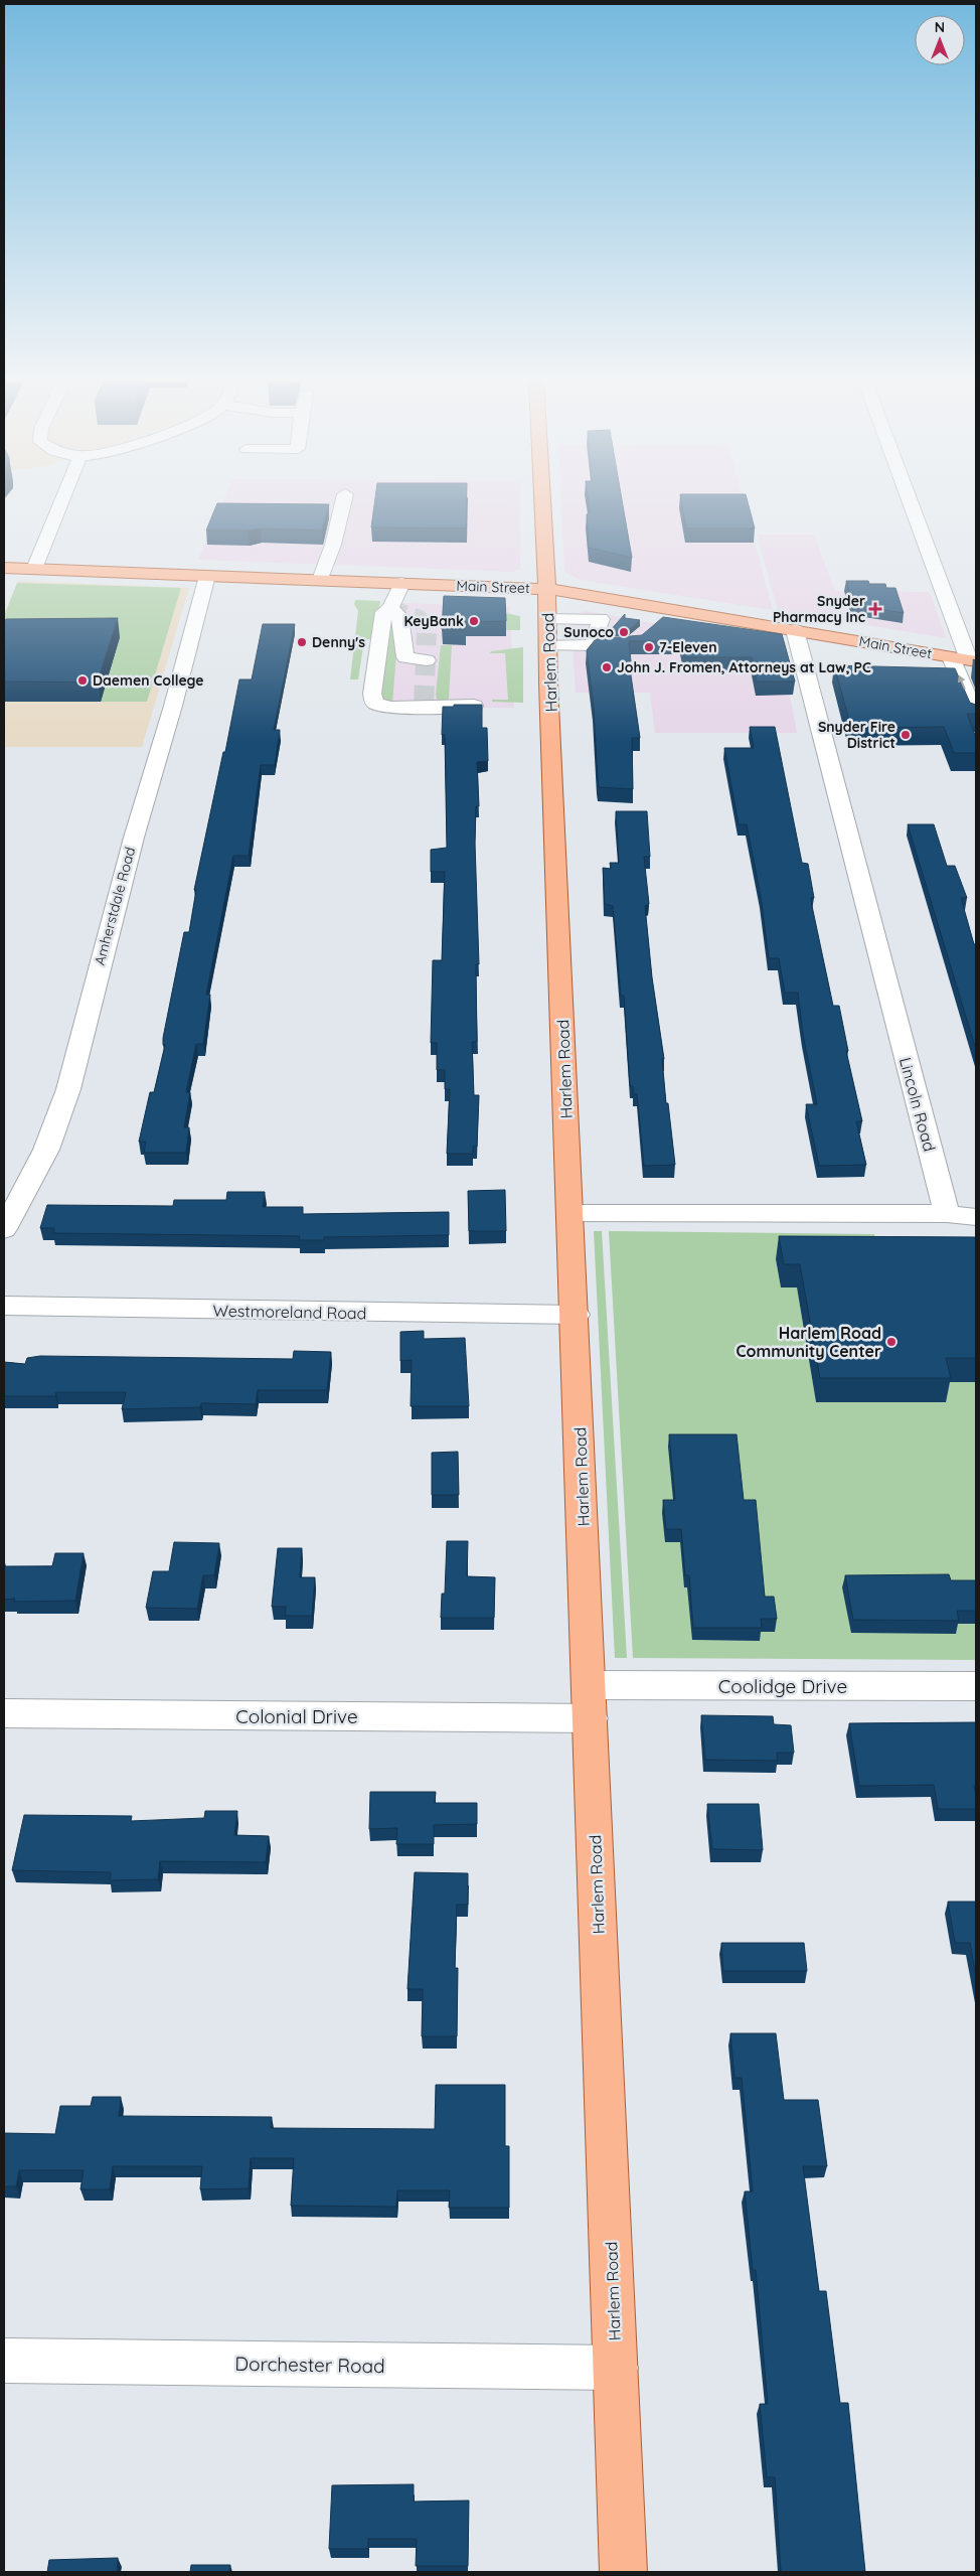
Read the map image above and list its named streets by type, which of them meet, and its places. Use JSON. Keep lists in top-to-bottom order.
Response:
{
  "streets": {
    "main road": ["Main Street", "Harlem Road"],
    "street": [
      "Amherstdale Road",
      "Lincoln Road",
      "Westmoreland Road",
      "Coolidge Drive",
      "Colonial Drive",
      "Dorchester Road"
    ]
  },
  "crossings": [
    ["Main Street", "Harlem Road"],
    ["Main Street", "Amherstdale Road"],
    ["Main Street", "Lincoln Road"],
    ["Harlem Road", "Westmoreland Road"],
    ["Harlem Road", "Coolidge Drive"],
    ["Harlem Road", "Colonial Drive"],
    ["Harlem Road", "Dorchester Road"]
  ],
  "places": {
    "health": ["Snyder Pharmacy Inc"],
    "other": [
      "KeyBank",
      "Sunoco",
      "Denny's",
      "7-Eleven",
      "John J. Fromen, Attorneys at Law, PC",
      "Daemen College",
      "Snyder Fire District",
      "Harlem Road Community Center"
    ]
  },
  "north": "top"
}
